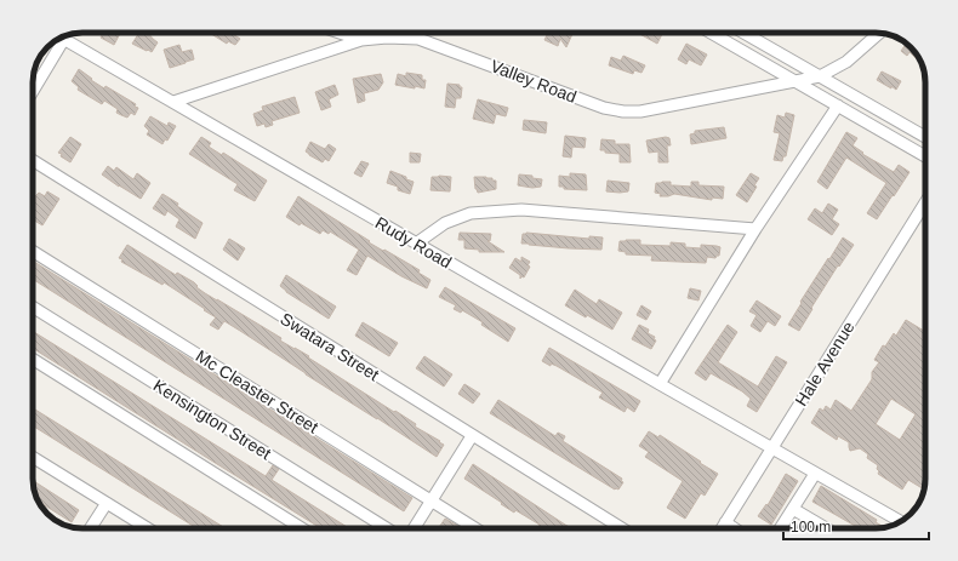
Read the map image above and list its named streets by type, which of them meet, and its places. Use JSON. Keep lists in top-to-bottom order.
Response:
{
  "streets": {
    "street": [
      "Valley Road",
      "Rudy Road",
      "Swatara Street",
      "Hale Avenue",
      "Mc Cleaster Street",
      "Kensington Street"
    ]
  },
  "crossings": [
    ["Valley Road", "Rudy Road"],
    ["Rudy Road", "Hale Avenue"]
  ],
  "scale_bar": "100 m"
}
